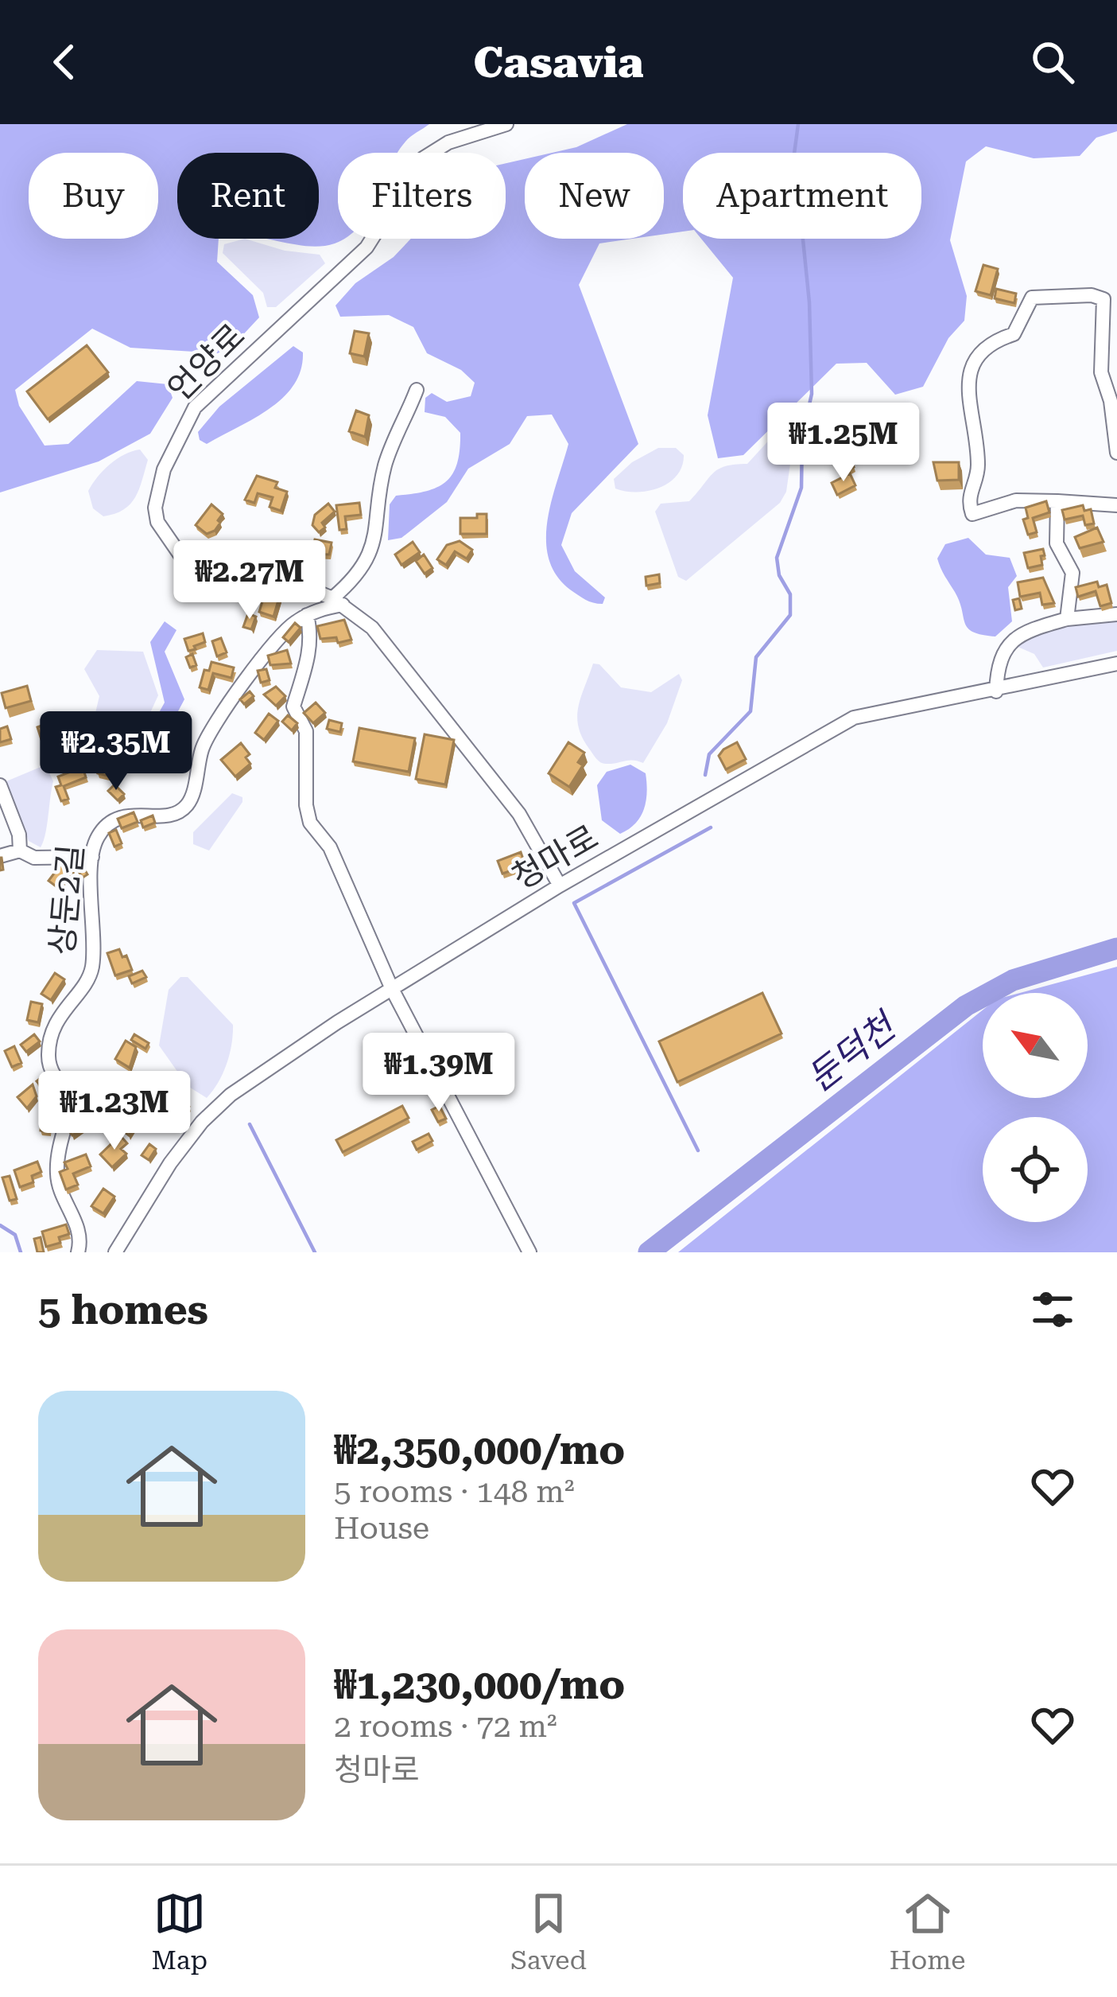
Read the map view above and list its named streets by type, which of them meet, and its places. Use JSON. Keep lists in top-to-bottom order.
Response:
{
  "streets": {
    "street": ["언양로", "청마로", "상둔2길"]
  },
  "crossings": [
    ["언양로", "청마로"],
    ["언양로", "상둔2길"]
  ],
  "water": ["둔덕천"],
  "north": "top left",
  "page": {
    "header": "Casavia",
    "chip": [
      "Buy",
      "Rent",
      "Filters",
      "New",
      "Apartment"
    ],
    "price": [
      "₩1.25M",
      "₩2.27M",
      "₩2.35M",
      "₩1.39M",
      "₩1.23M"
    ],
    "heading": "5 homes",
    "list": [
      {
        "name": "₩2,350,000/mo",
        "note": "5 rooms · 148 m² · House"
      },
      {
        "name": "₩1,230,000/mo",
        "note": "2 rooms · 72 m² · 청마로"
      }
    ],
    "tabs": ["Map", "Saved", "Home"]
  }
}
